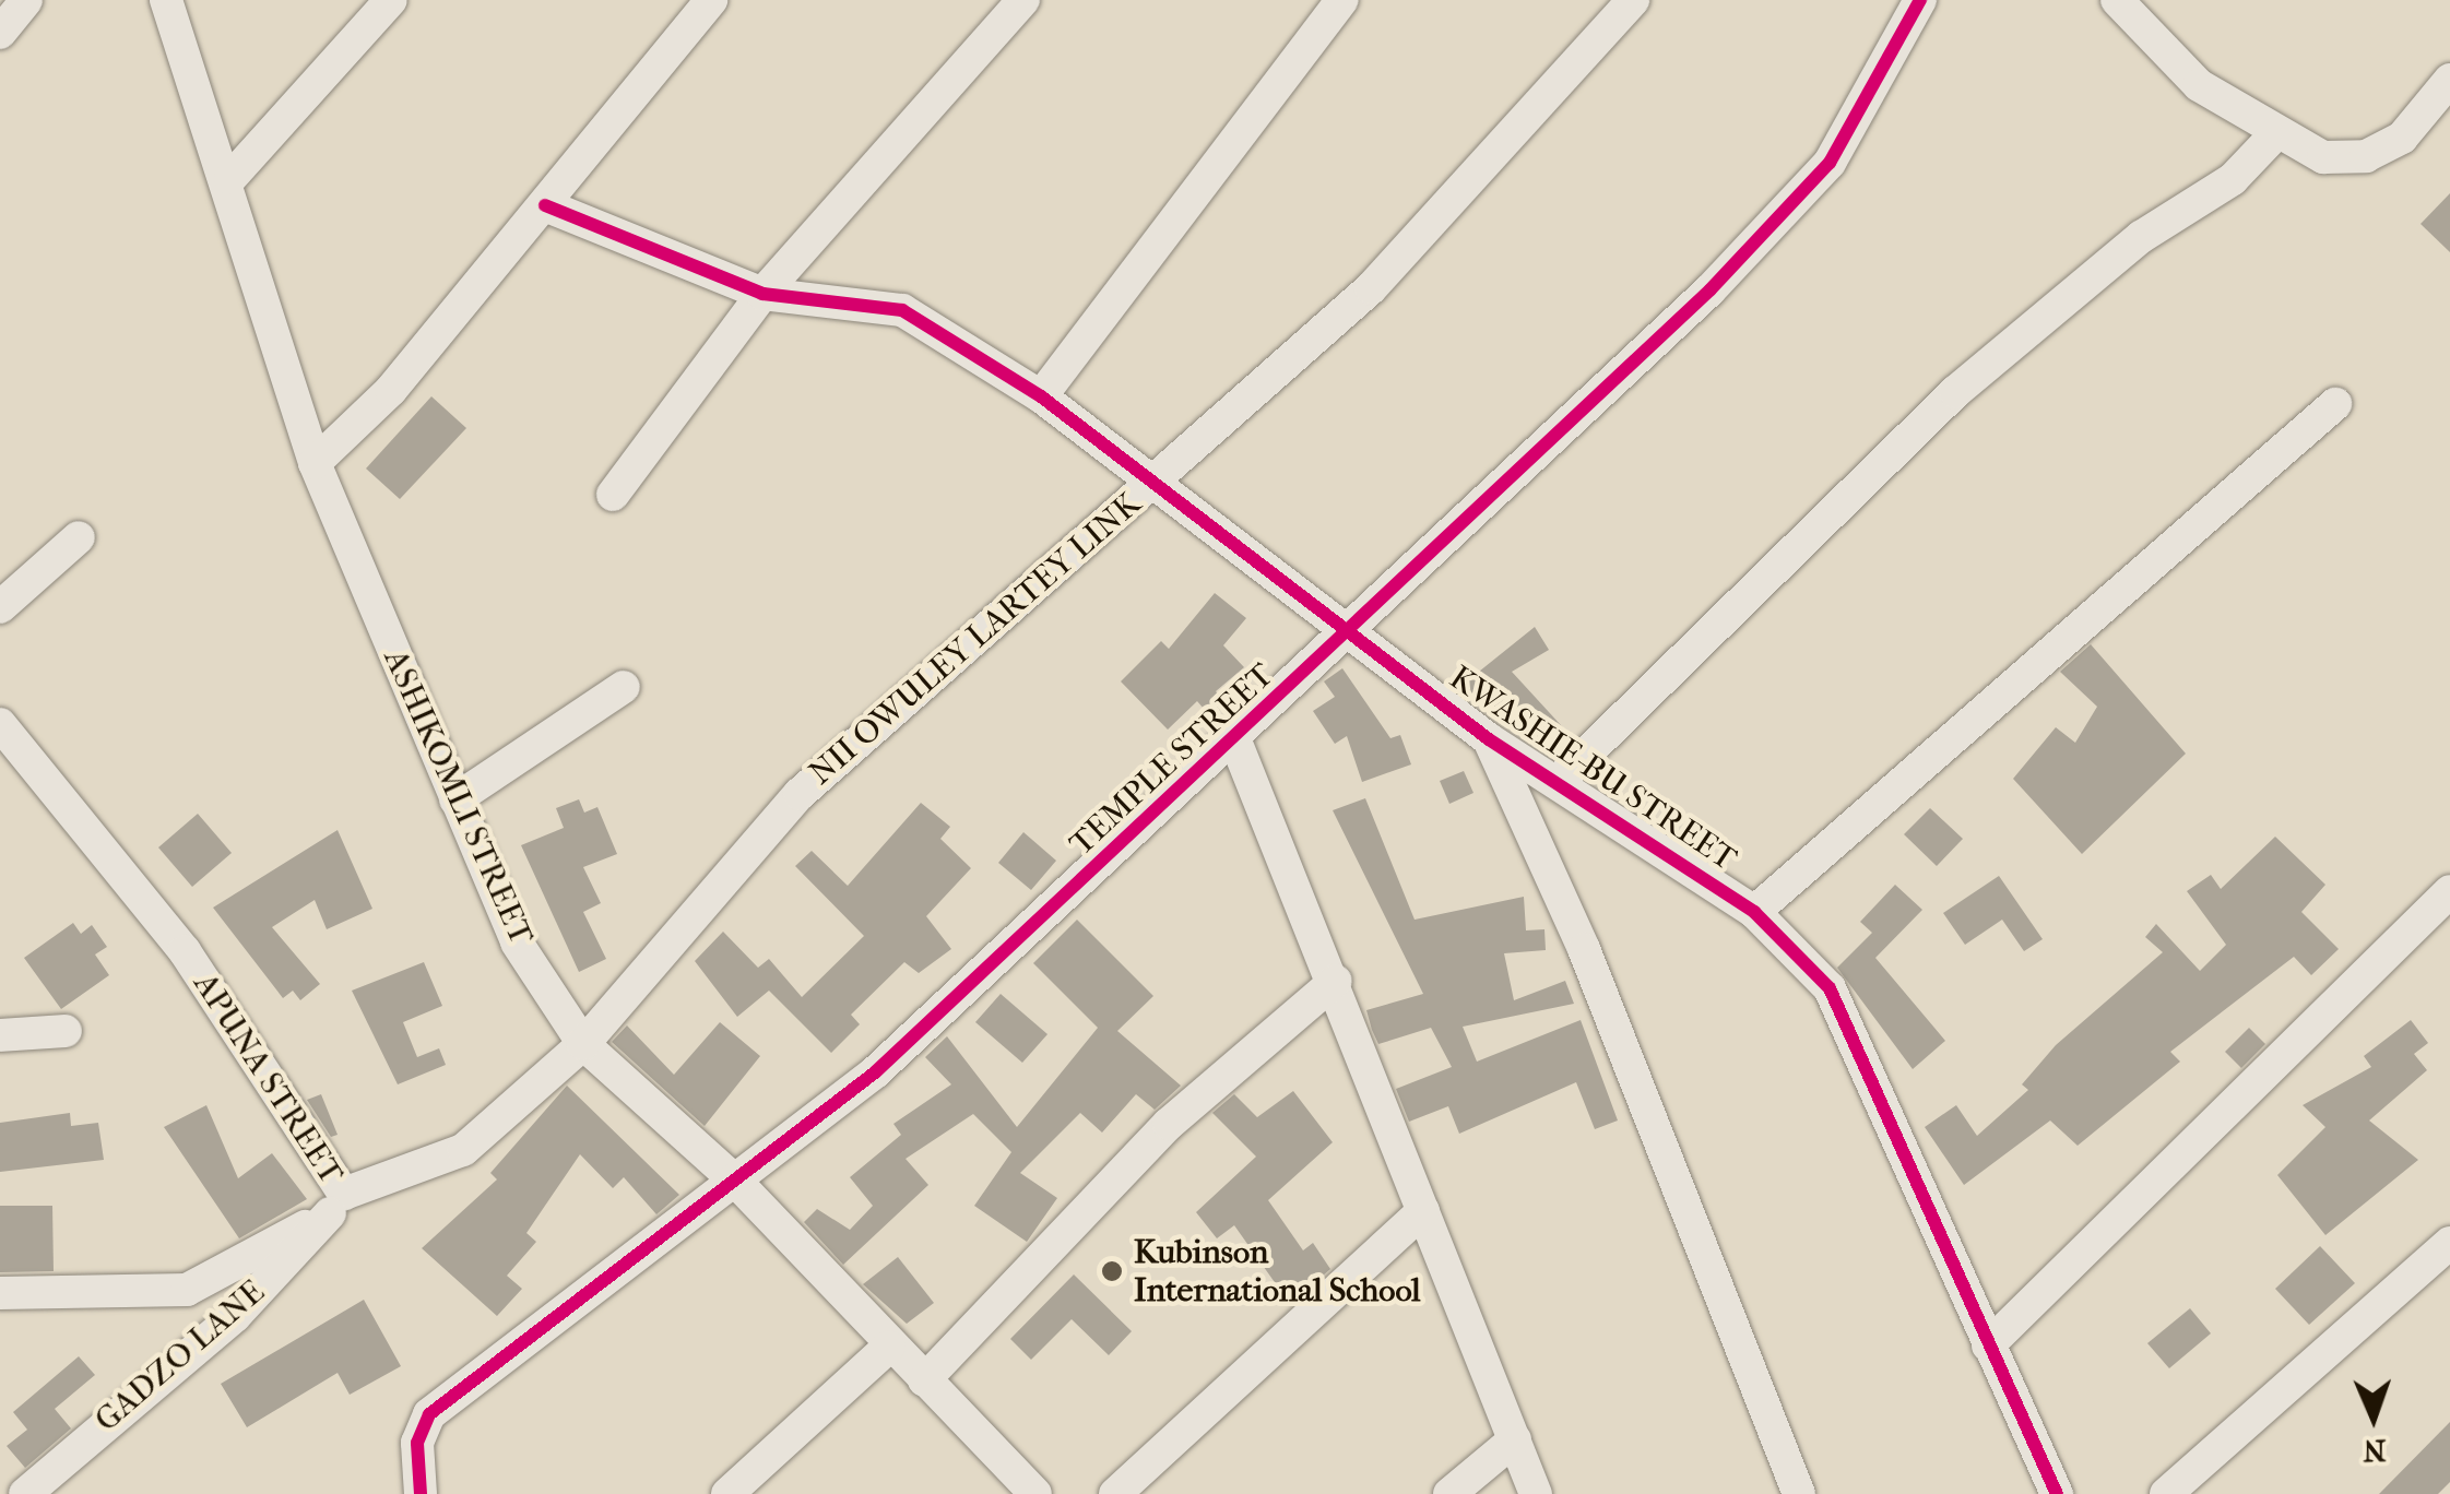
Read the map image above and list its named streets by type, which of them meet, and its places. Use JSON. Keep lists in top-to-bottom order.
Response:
{
  "streets": {
    "street": [
      "NII OWULEY LARTEY LINK",
      "TEMPLE STREET",
      "KWASHIE-BU STREET",
      "ASHIKOMLI STREET",
      "APUNA STREET",
      "GADZO LANE"
    ]
  },
  "crossings": [
    ["NII OWULEY LARTEY LINK", "KWASHIE-BU STREET"],
    ["NII OWULEY LARTEY LINK", "ASHIKOMLI STREET"],
    ["NII OWULEY LARTEY LINK", "APUNA STREET"],
    ["NII OWULEY LARTEY LINK", "GADZO LANE"],
    ["TEMPLE STREET", "KWASHIE-BU STREET"],
    ["TEMPLE STREET", "ASHIKOMLI STREET"],
    ["APUNA STREET", "GADZO LANE"]
  ],
  "places": ["Kubinson International School"],
  "north": "bottom"
}
